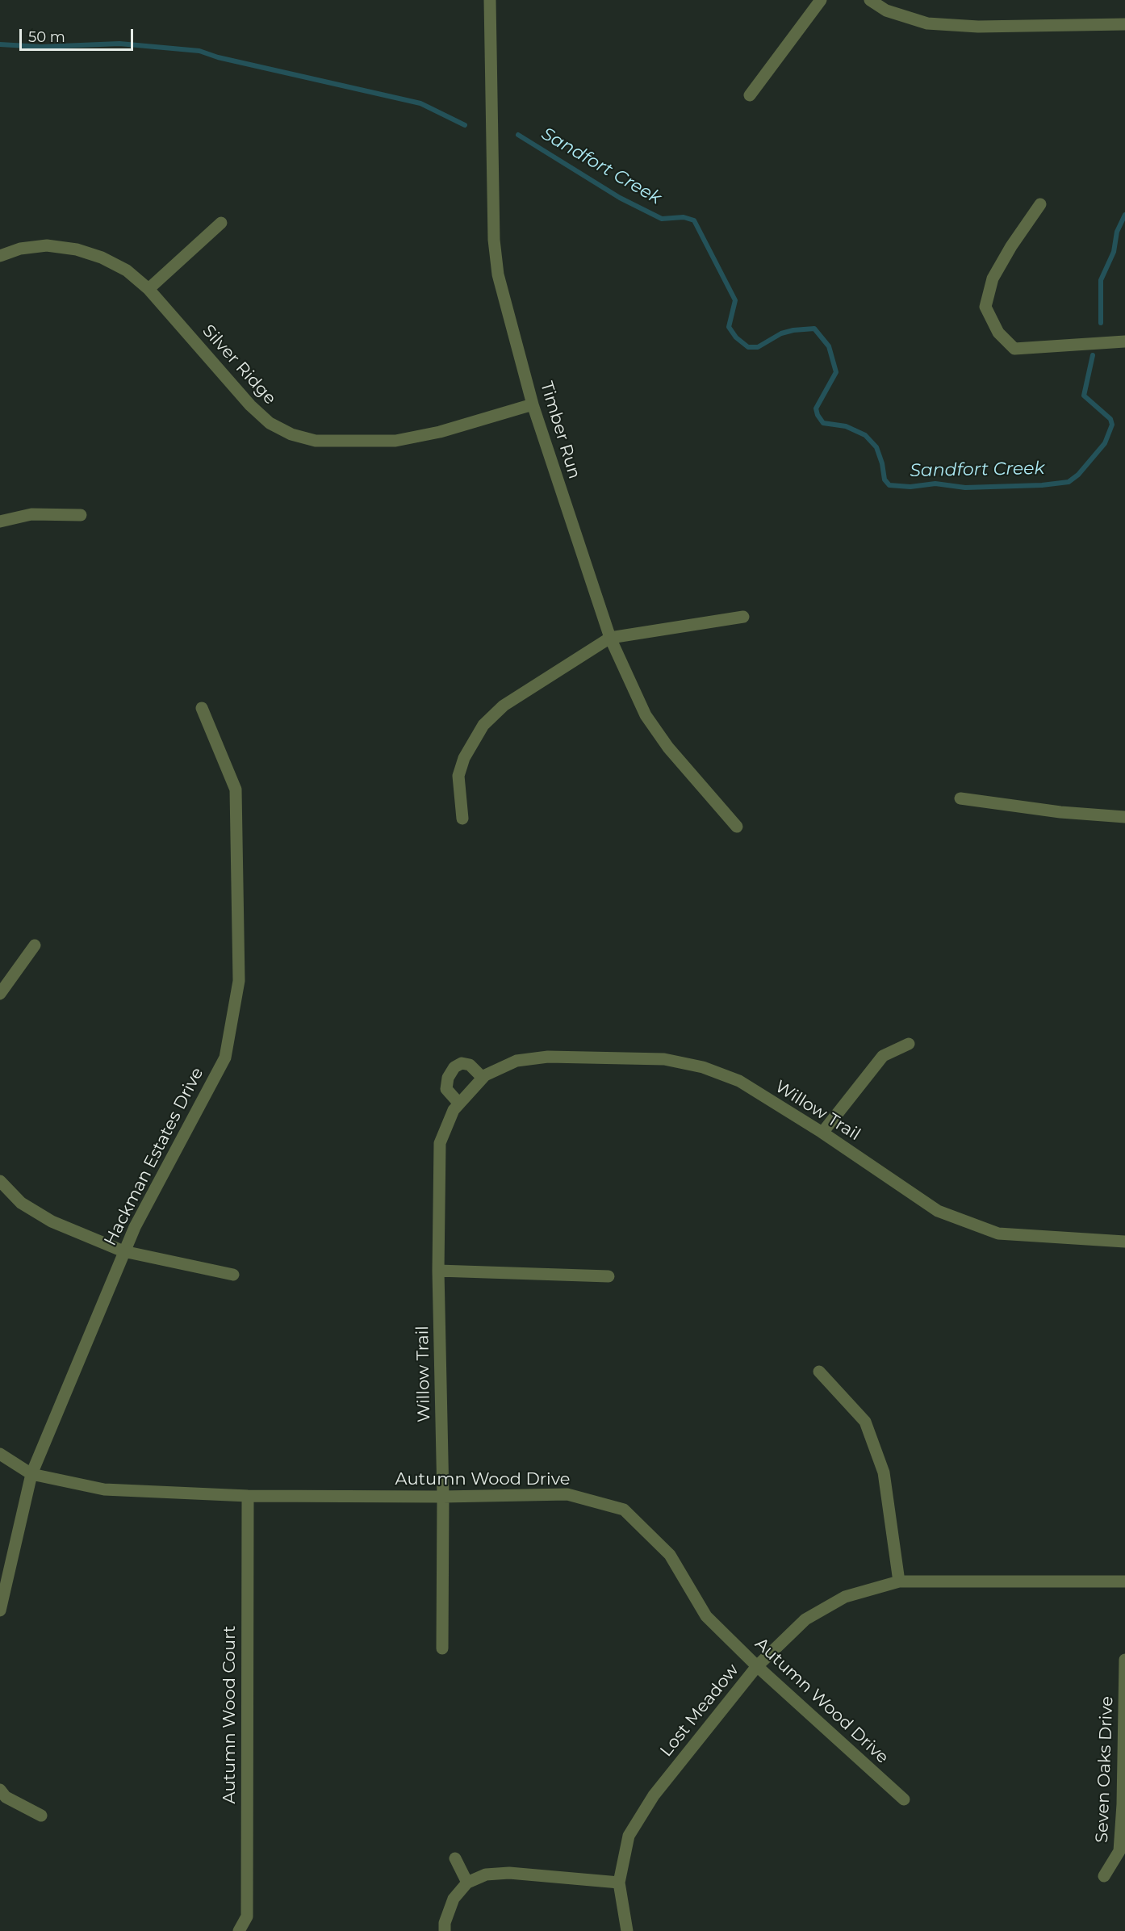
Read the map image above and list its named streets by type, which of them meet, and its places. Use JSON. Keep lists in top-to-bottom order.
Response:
{
  "streets": {
    "street": [
      "Silver Ridge",
      "Timber Run",
      "Willow Trail",
      "Hackman Estates Drive",
      "Autumn Wood Drive",
      "Lost Meadow",
      "Autumn Wood Court",
      "Seven Oaks Drive"
    ]
  },
  "crossings": [
    ["Silver Ridge", "Timber Run"],
    ["Willow Trail", "Autumn Wood Drive"],
    ["Hackman Estates Drive", "Autumn Wood Drive"],
    ["Autumn Wood Drive", "Lost Meadow"],
    ["Autumn Wood Drive", "Autumn Wood Court"]
  ],
  "water": ["Sandfort Creek"],
  "scale_bar": "50 m"
}
